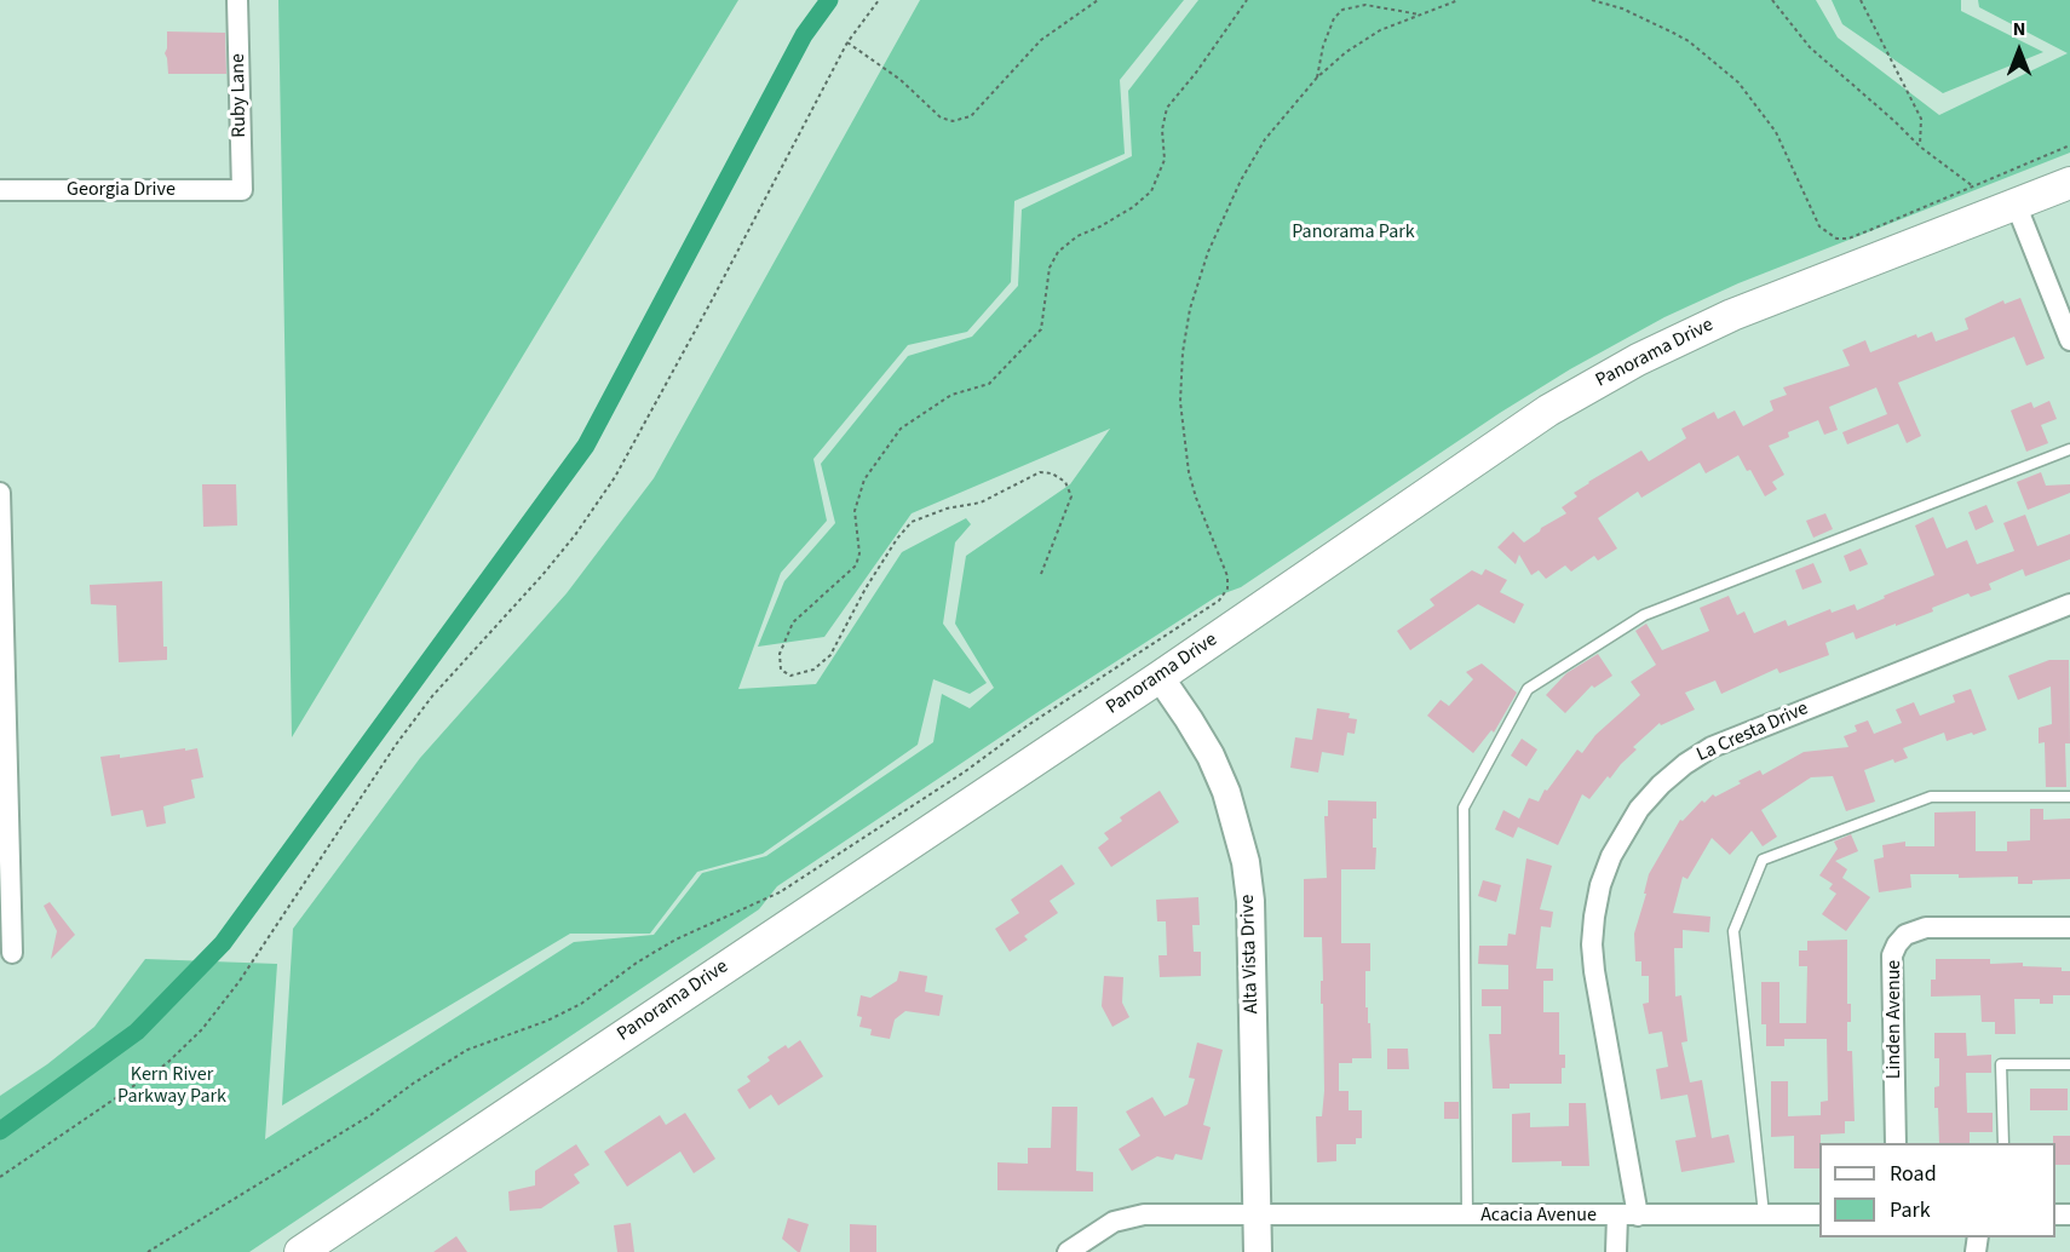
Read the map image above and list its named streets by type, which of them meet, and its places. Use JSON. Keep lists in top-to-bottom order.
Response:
{
  "streets": {
    "main road": ["Panorama Drive"],
    "street": [
      "Ruby Lane",
      "Georgia Drive",
      "La Cresta Drive",
      "Alta Vista Drive",
      "Linden Avenue",
      "Acacia Avenue"
    ]
  },
  "crossings": [
    ["Ruby Lane", "Georgia Drive"],
    ["Panorama Drive", "Alta Vista Drive"],
    ["La Cresta Drive", "Acacia Avenue"],
    ["Alta Vista Drive", "Acacia Avenue"]
  ],
  "parks": ["Panorama Park", "Kern River Parkway Park"],
  "legend": ["Road", "Park"],
  "north": "top"
}
